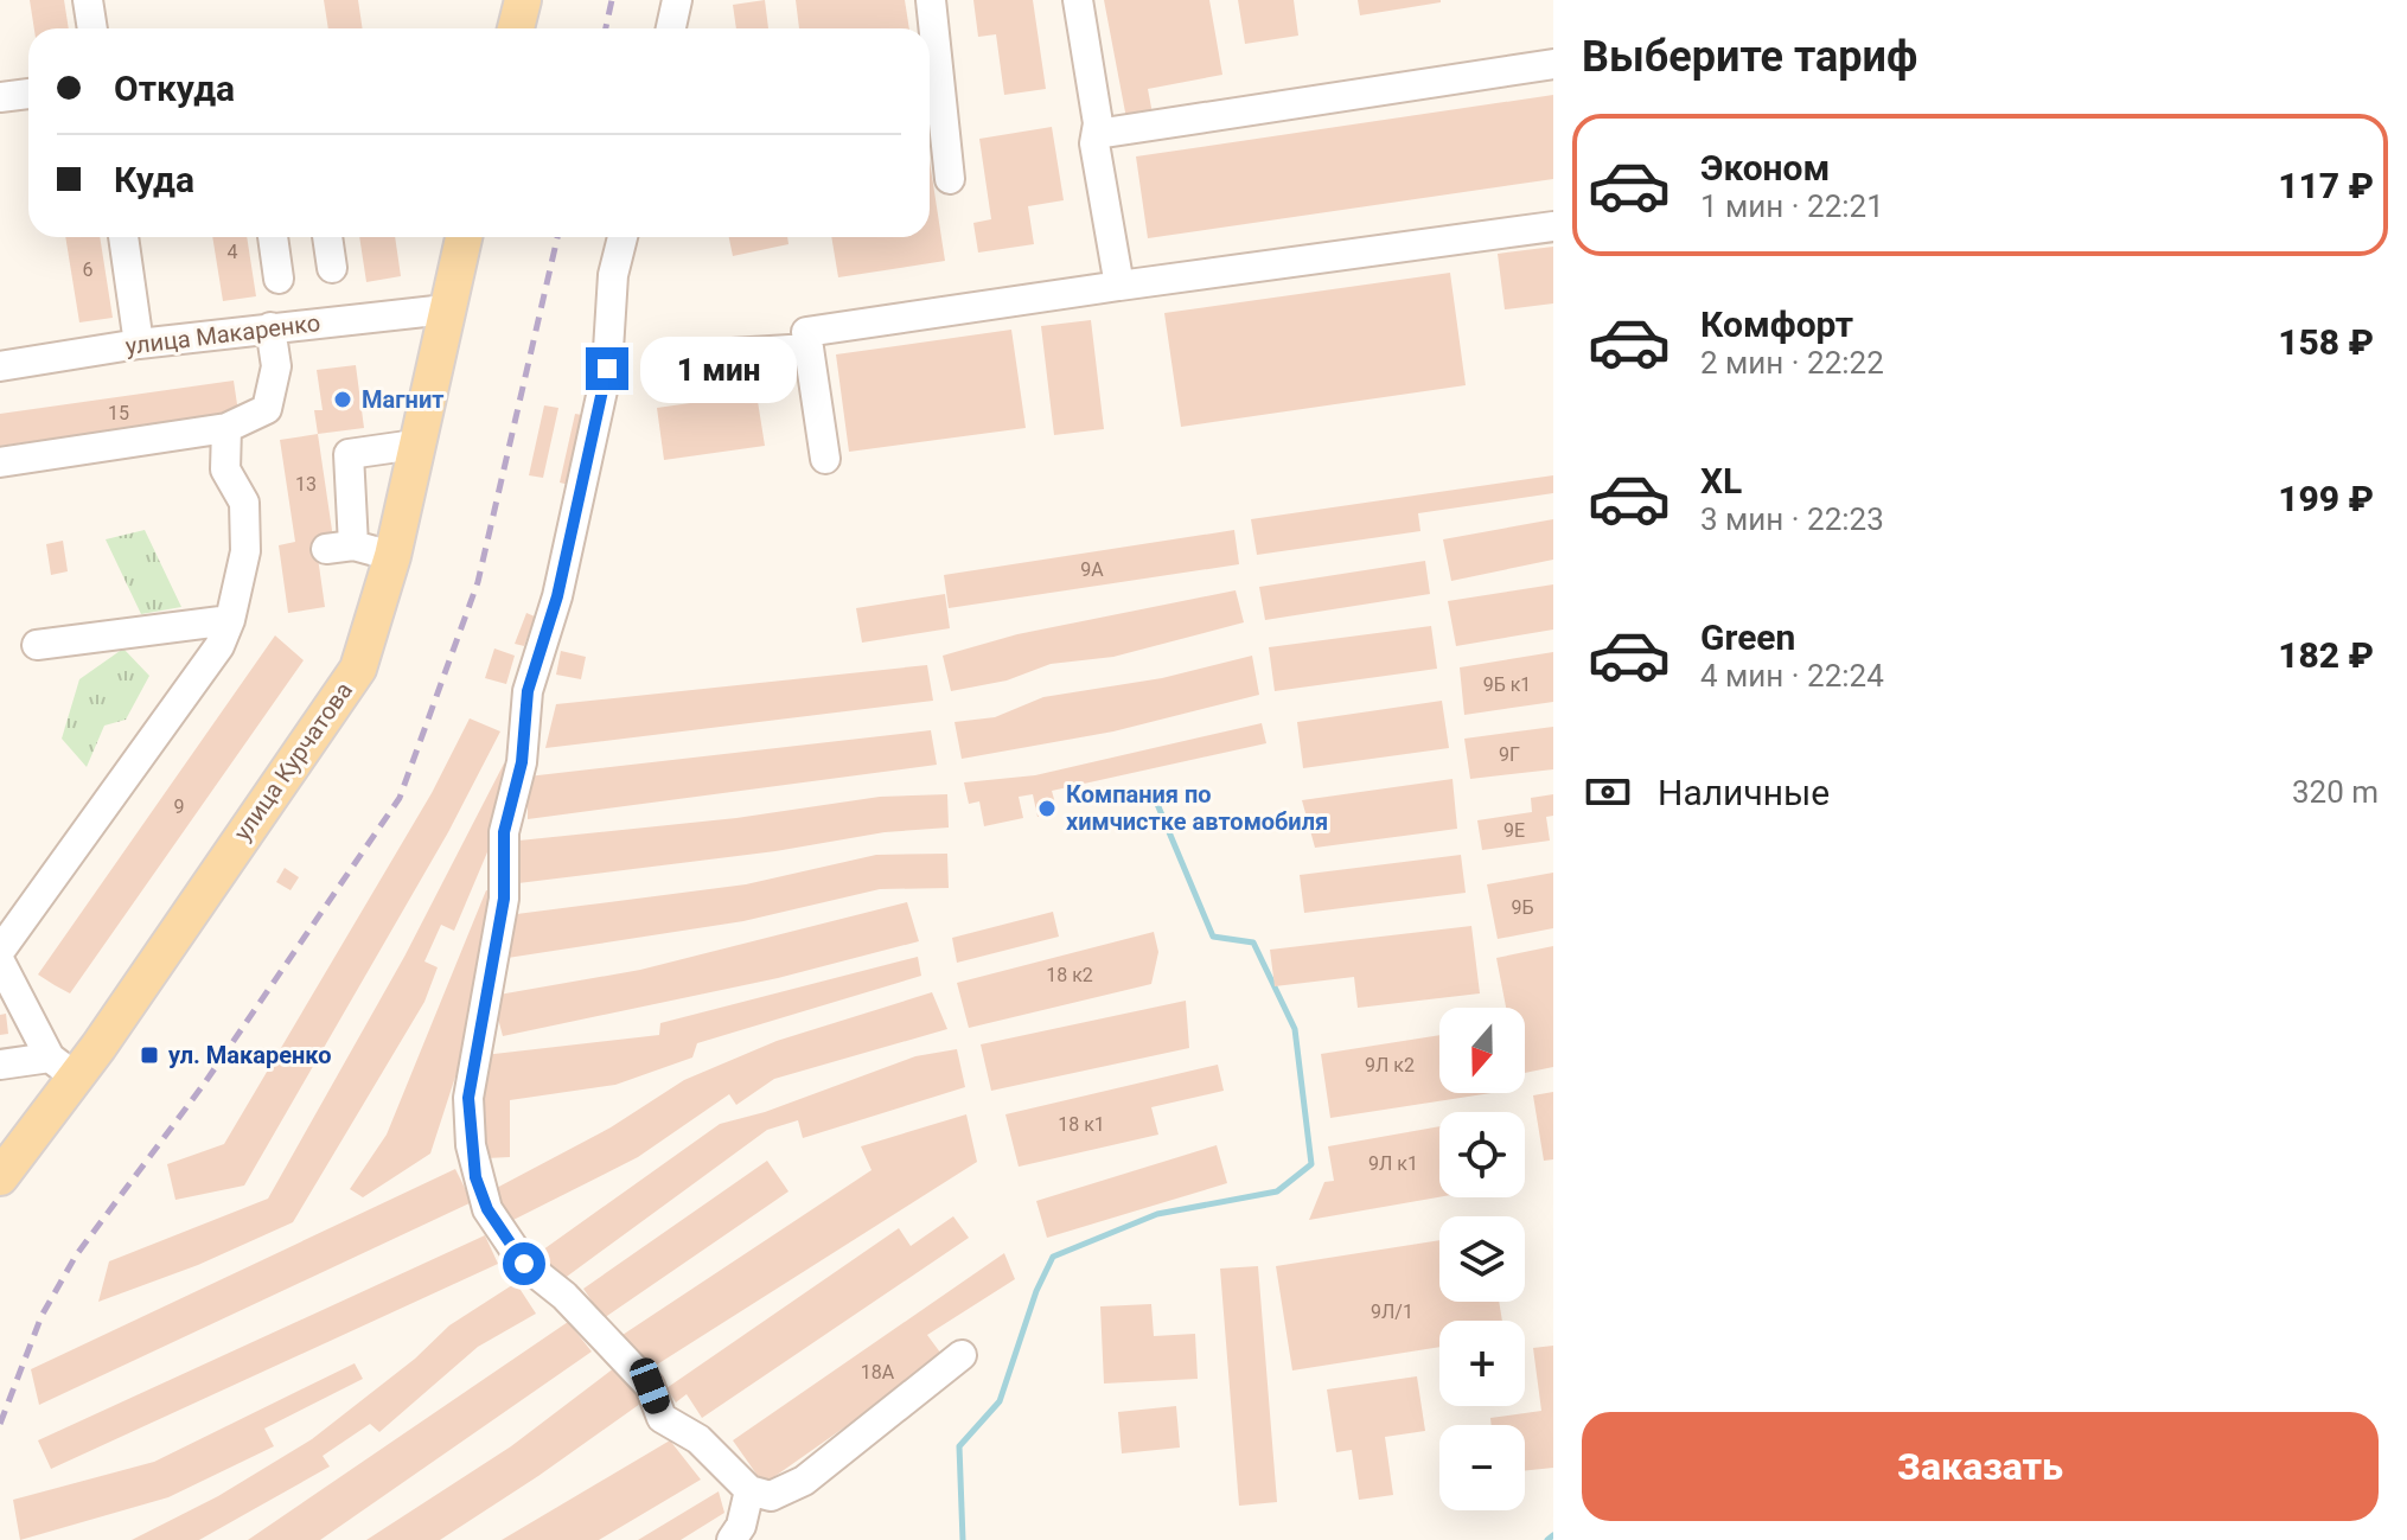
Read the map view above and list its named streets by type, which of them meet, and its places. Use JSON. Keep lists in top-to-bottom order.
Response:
{
  "streets": {
    "main road": ["улица Курчатова"],
    "street": ["улица Макаренко"]
  },
  "crossings": [
    ["улица Макаренко", "улица Курчатова"]
  ],
  "places": {
    "other": ["Магнит", "Компания по химчистке автомобиля"],
    "transit": ["ул. Макаренко"]
  },
  "house_numbers": [
    "4",
    "6",
    "15",
    "13",
    "9А",
    "9Б к1",
    "9Г",
    "9",
    "9Е",
    "9Б",
    "18 к2",
    "9Л к2",
    "18 к1",
    "9Л к1",
    "9Л/1",
    "18А"
  ],
  "north": "bottom",
  "page": {
    "heading": "Выберите тариф",
    "banner": ["Откуда", "Куда"],
    "list": [
      {
        "name": "Эконом",
        "note": "1 мин · 22:21",
        "value": "117 ₽"
      },
      {
        "name": "Комфорт",
        "note": "2 мин · 22:22",
        "value": "158 ₽"
      },
      {
        "name": "XL",
        "note": "3 мин · 22:23",
        "value": "199 ₽"
      },
      {
        "name": "Green",
        "note": "4 мин · 22:24",
        "value": "182 ₽"
      }
    ],
    "bubble": "1 мин",
    "pay": ["Наличные", "320 m"],
    "map_buttons": ["+", "−"],
    "buttons": "Заказать"
  }
}
